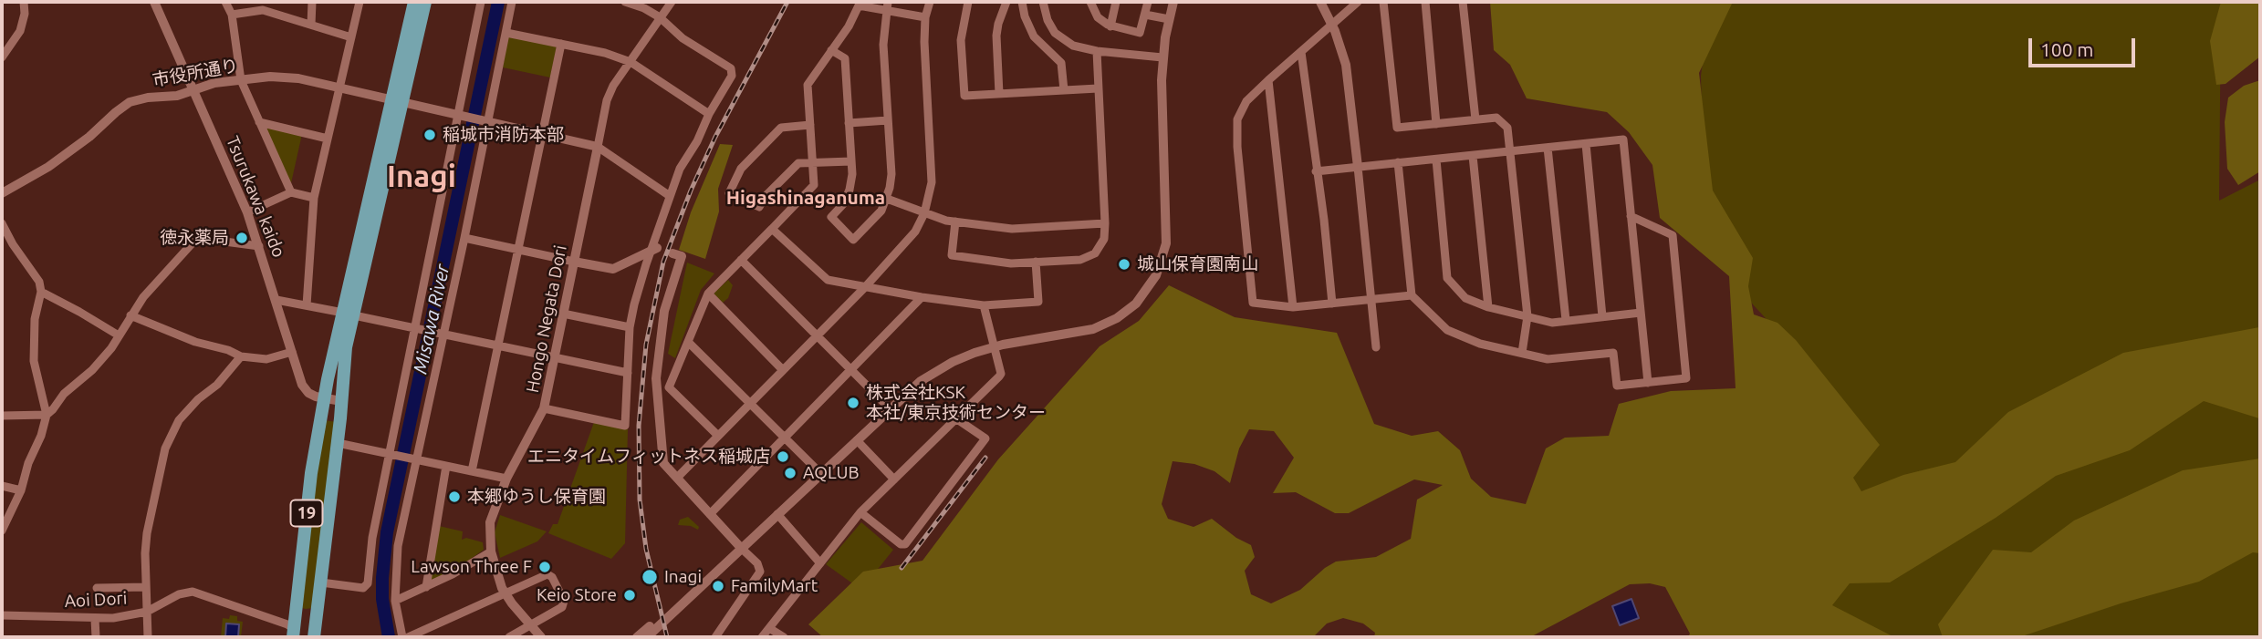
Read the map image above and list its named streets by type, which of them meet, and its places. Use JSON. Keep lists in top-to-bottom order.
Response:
{
  "streets": {
    "main road": ["19"],
    "street": [
      "市役所通り",
      "Tsurukawa kaido",
      "Hongo Negata Dori",
      "Aoi Dori"
    ]
  },
  "crossings": [
    ["市役所通り", "Tsurukawa kaido"],
    ["市役所通り", "19"],
    ["Tsurukawa kaido", "19"],
    ["19", "Aoi Dori"]
  ],
  "districts": ["Inagi", "Higashinaganuma"],
  "water": ["Misawa River"],
  "places": [
    "稲城市消防本部",
    "徳永薬局",
    "城山保育園南山",
    "株式会社KSK 本社/東京技術センター",
    "エニタイムフィットネス稲城店",
    "AQLUB",
    "本郷ゆうし保育園",
    "Lawson Three F",
    "Inagi",
    "FamilyMart",
    "Keio Store"
  ],
  "scale_bar": "100 m"
}
